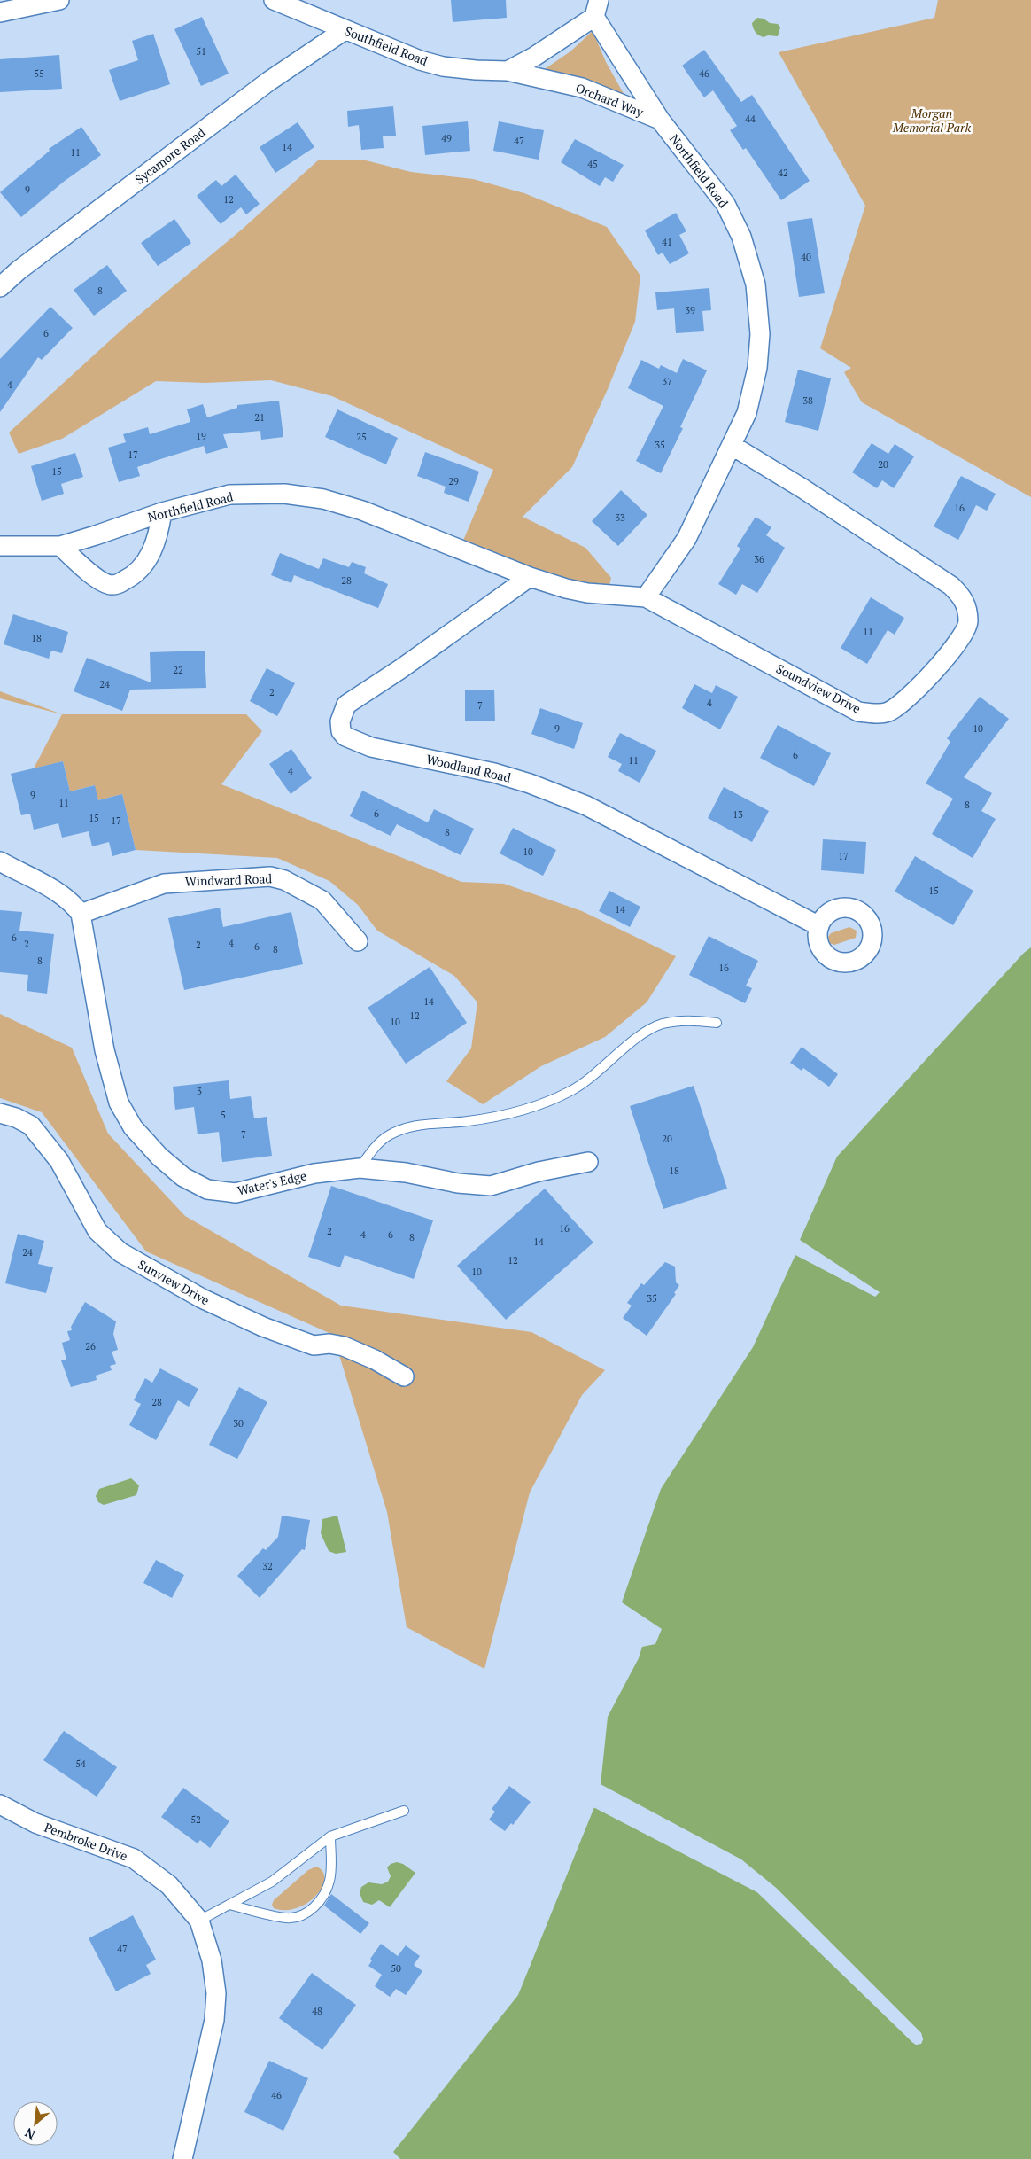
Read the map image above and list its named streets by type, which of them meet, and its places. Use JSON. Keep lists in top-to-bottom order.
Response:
{
  "streets": {
    "street": [
      "Southfield Road",
      "Orchard Way",
      "Sycamore Road",
      "Northfield Road",
      "Soundview Drive",
      "Woodland Road",
      "Windward Road",
      "Water's Edge",
      "Sunview Drive",
      "Pembroke Drive"
    ]
  },
  "crossings": [
    ["Southfield Road", "Orchard Way"],
    ["Southfield Road", "Sycamore Road"],
    ["Orchard Way", "Northfield Road"],
    ["Northfield Road", "Soundview Drive"],
    ["Northfield Road", "Woodland Road"],
    ["Soundview Drive", "Woodland Road"],
    ["Windward Road", "Water's Edge"]
  ],
  "parks": ["Morgan Memorial Park"],
  "house_numbers": [
    "51",
    "55",
    "46",
    "44",
    "49",
    "47",
    "14",
    "11",
    "45",
    "42",
    "9",
    "12",
    "41",
    "40",
    "8",
    "39",
    "6",
    "37",
    "4",
    "38",
    "21",
    "19",
    "25",
    "35",
    "17",
    "20",
    "15",
    "29",
    "16",
    "33",
    "36",
    "28",
    "11",
    "18",
    "22",
    "24",
    "2",
    "4",
    "7",
    "9",
    "10",
    "6",
    "11",
    "4",
    "9",
    "11",
    "8",
    "6",
    "13",
    "15",
    "17",
    "8",
    "10",
    "17",
    "15",
    "14",
    "6",
    "4",
    "2",
    "2",
    "6",
    "8",
    "8",
    "16",
    "14",
    "12",
    "10",
    "3",
    "5",
    "7",
    "20",
    "18",
    "16",
    "2",
    "4",
    "6",
    "8",
    "14",
    "24",
    "12",
    "10",
    "35",
    "26",
    "28",
    "30",
    "32",
    "54",
    "52",
    "47",
    "50",
    "48",
    "46"
  ],
  "north": "bottom left"
}
